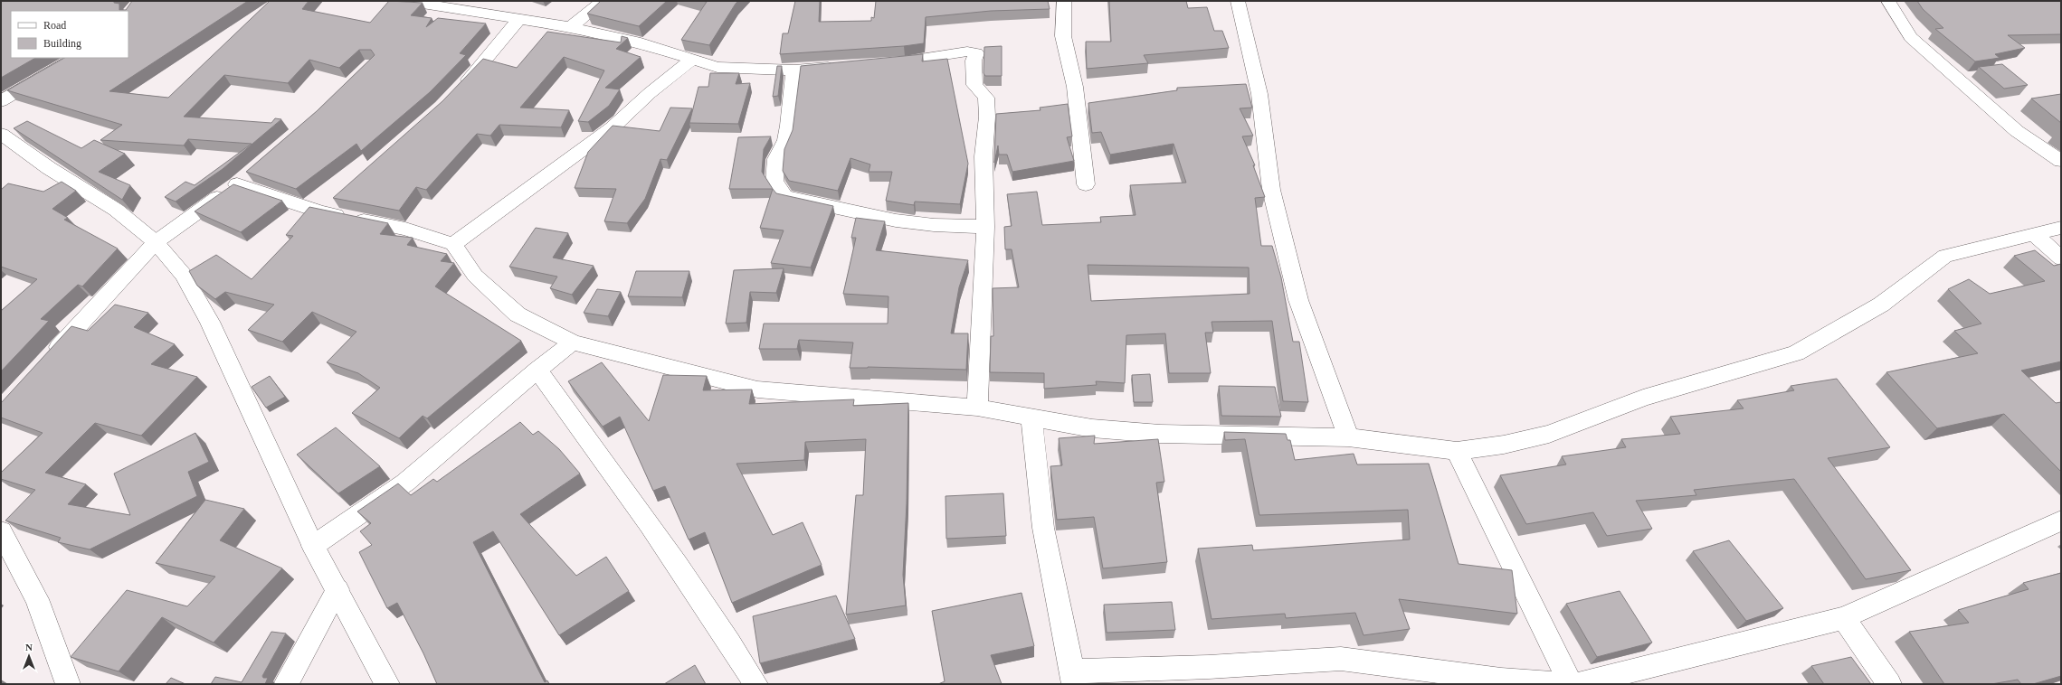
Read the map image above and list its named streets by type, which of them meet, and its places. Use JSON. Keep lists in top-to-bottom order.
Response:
{
  "legend": ["Road", "Building"],
  "north": "top"
}
